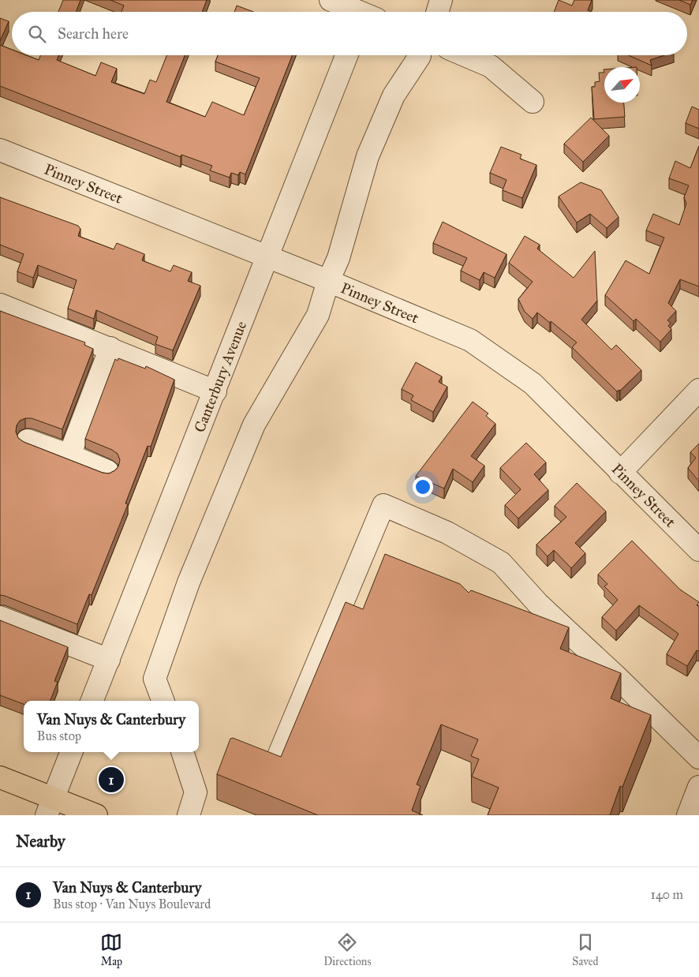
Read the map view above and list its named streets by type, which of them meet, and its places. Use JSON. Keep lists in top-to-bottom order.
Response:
{
  "streets": {
    "street": ["Pinney Street", "Canterbury Avenue"]
  },
  "crossings": [
    ["Pinney Street", "Canterbury Avenue"]
  ],
  "north": "top right",
  "page": {
    "search": "Search here",
    "popup": ["Van Nuys & Canterbury", "Bus stop"],
    "pins": "1",
    "heading": "Nearby",
    "list": [
      {
        "mark": "1",
        "name": "Van Nuys & Canterbury",
        "note": "Bus stop · Van Nuys Boulevard",
        "value": "140 m"
      }
    ],
    "nav": ["Map", "Directions", "Saved"]
  }
}
